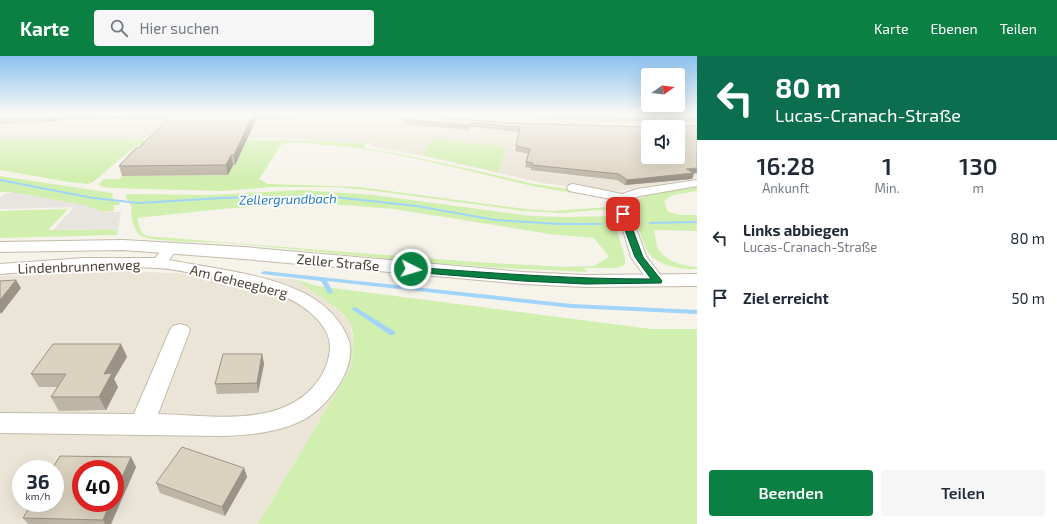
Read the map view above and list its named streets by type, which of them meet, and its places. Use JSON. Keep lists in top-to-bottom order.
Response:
{
  "streets": {
    "street": ["Zeller Straße", "Lindenbrunnenweg", "Am Geheegberg"]
  },
  "crossings": [
    ["Zeller Straße", "Lindenbrunnenweg"],
    ["Lindenbrunnenweg", "Am Geheegberg"]
  ],
  "water": ["Zellergrundbach"],
  "north": "right",
  "page": {
    "header": "Karte",
    "search": "Hier suchen",
    "nav": ["Karte", "Ebenen", "Teilen"],
    "turn": ["80 m", "Lucas-Cranach-Straße"],
    "eta": [
      "16:28",
      "Ankunft",
      "1",
      "Min.",
      "130",
      "m"
    ],
    "list": [
      {
        "name": "Links abbiegen",
        "note": "Lucas-Cranach-Straße",
        "value": "80 m"
      },
      {
        "name": "Ziel erreicht",
        "value": "50 m"
      }
    ],
    "speed": "36 km/h",
    "limit": "40",
    "buttons": ["Beenden", "Teilen"]
  }
}
